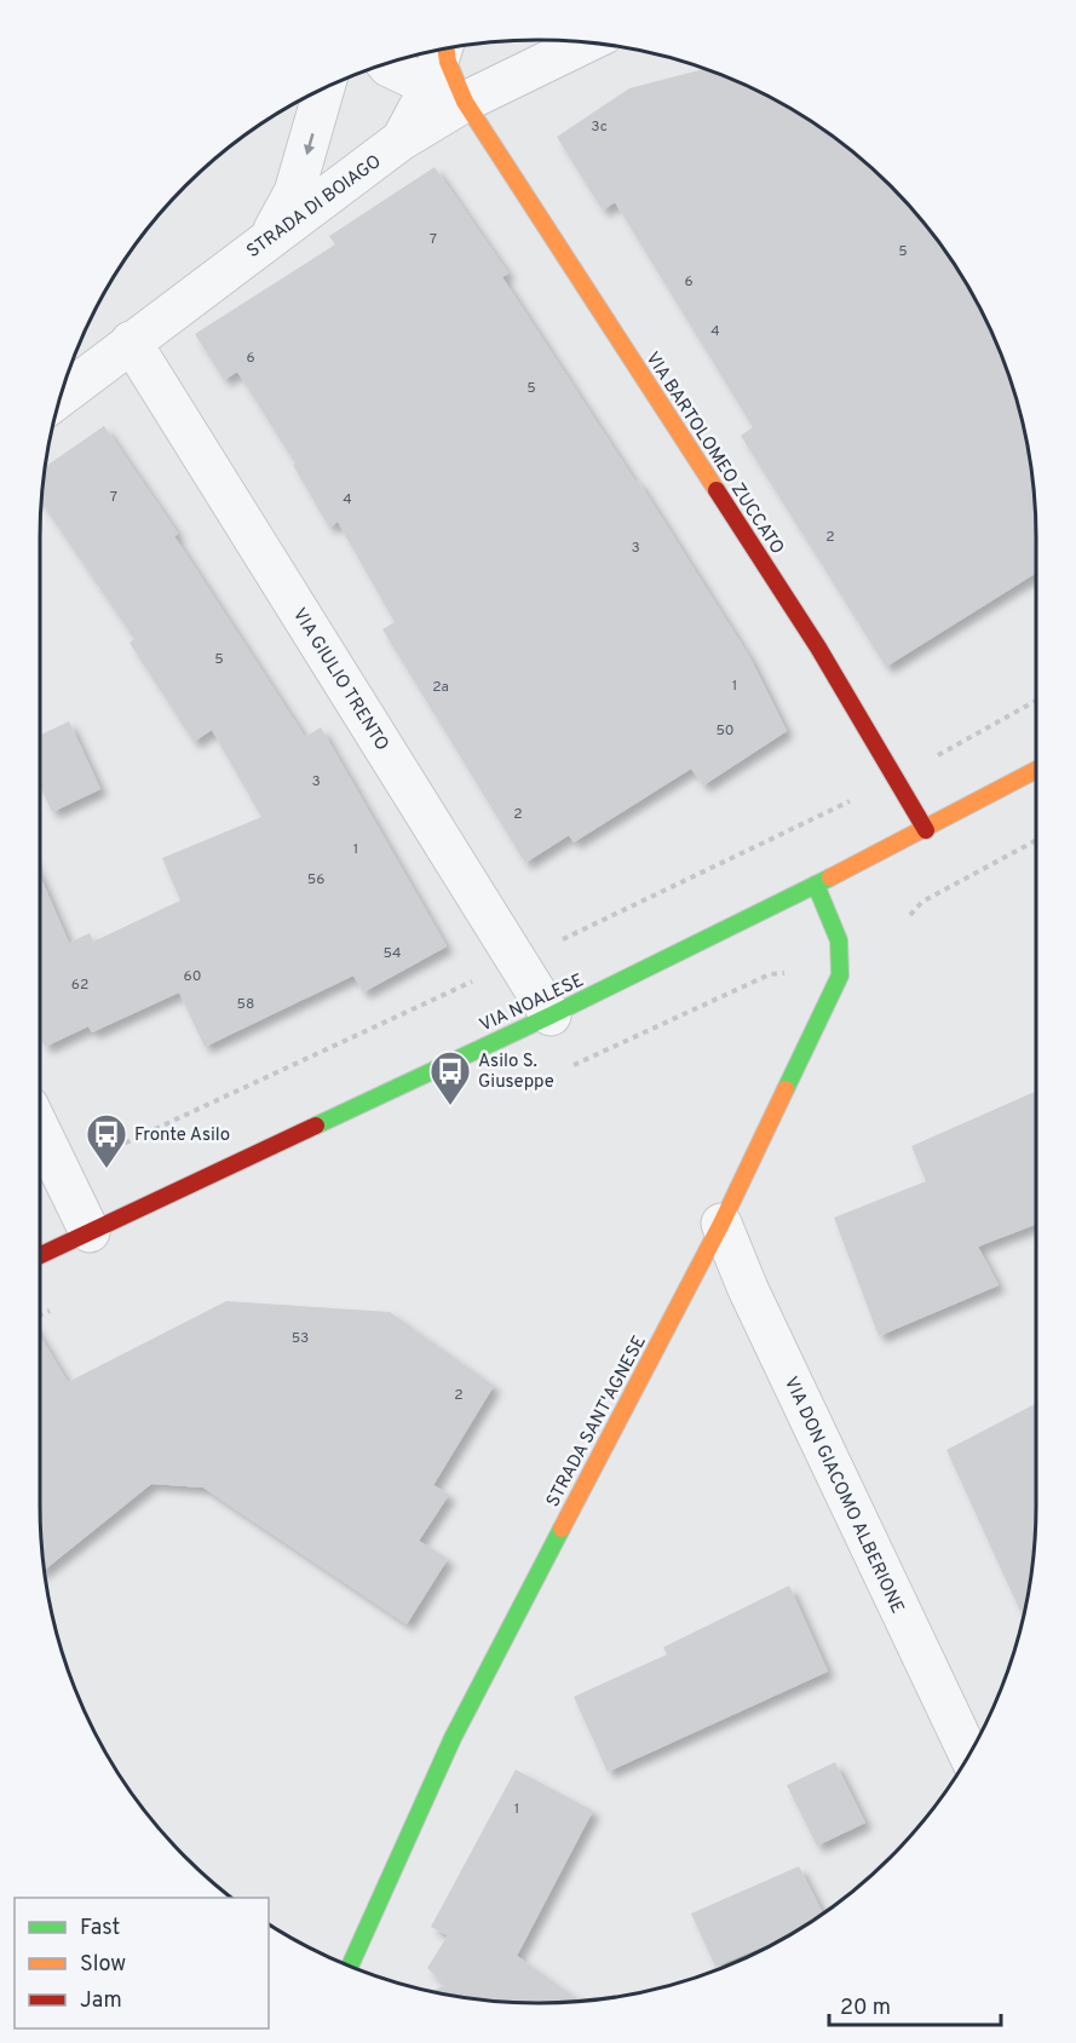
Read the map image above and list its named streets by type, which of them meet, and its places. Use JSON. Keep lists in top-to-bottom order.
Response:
{
  "streets": {
    "street": [
      "STRADA DI BOIAGO",
      "VIA BARTOLOMEO ZUCCATO",
      "VIA GIULIO TRENTO",
      "VIA NOALESE",
      "STRADA SANT'AGNESE",
      "VIA DON GIACOMO ALBERIONE"
    ]
  },
  "crossings": [
    ["STRADA DI BOIAGO", "VIA BARTOLOMEO ZUCCATO"],
    ["STRADA DI BOIAGO", "VIA GIULIO TRENTO"],
    ["VIA BARTOLOMEO ZUCCATO", "VIA NOALESE"],
    ["VIA GIULIO TRENTO", "VIA NOALESE"],
    ["VIA NOALESE", "STRADA SANT'AGNESE"],
    ["STRADA SANT'AGNESE", "VIA DON GIACOMO ALBERIONE"]
  ],
  "places": {
    "bus stop": ["Asilo S. Giuseppe", "Fronte Asilo"]
  },
  "house_numbers": [
    "3c",
    "7",
    "5",
    "6",
    "4",
    "6",
    "5",
    "7",
    "4",
    "2",
    "3",
    "5",
    "1",
    "2a",
    "50",
    "3",
    "2",
    "1",
    "56",
    "54",
    "60",
    "62",
    "58",
    "53",
    "2",
    "1"
  ],
  "legend": ["Fast", "Slow", "Jam"],
  "scale_bar": "20 m"
}
